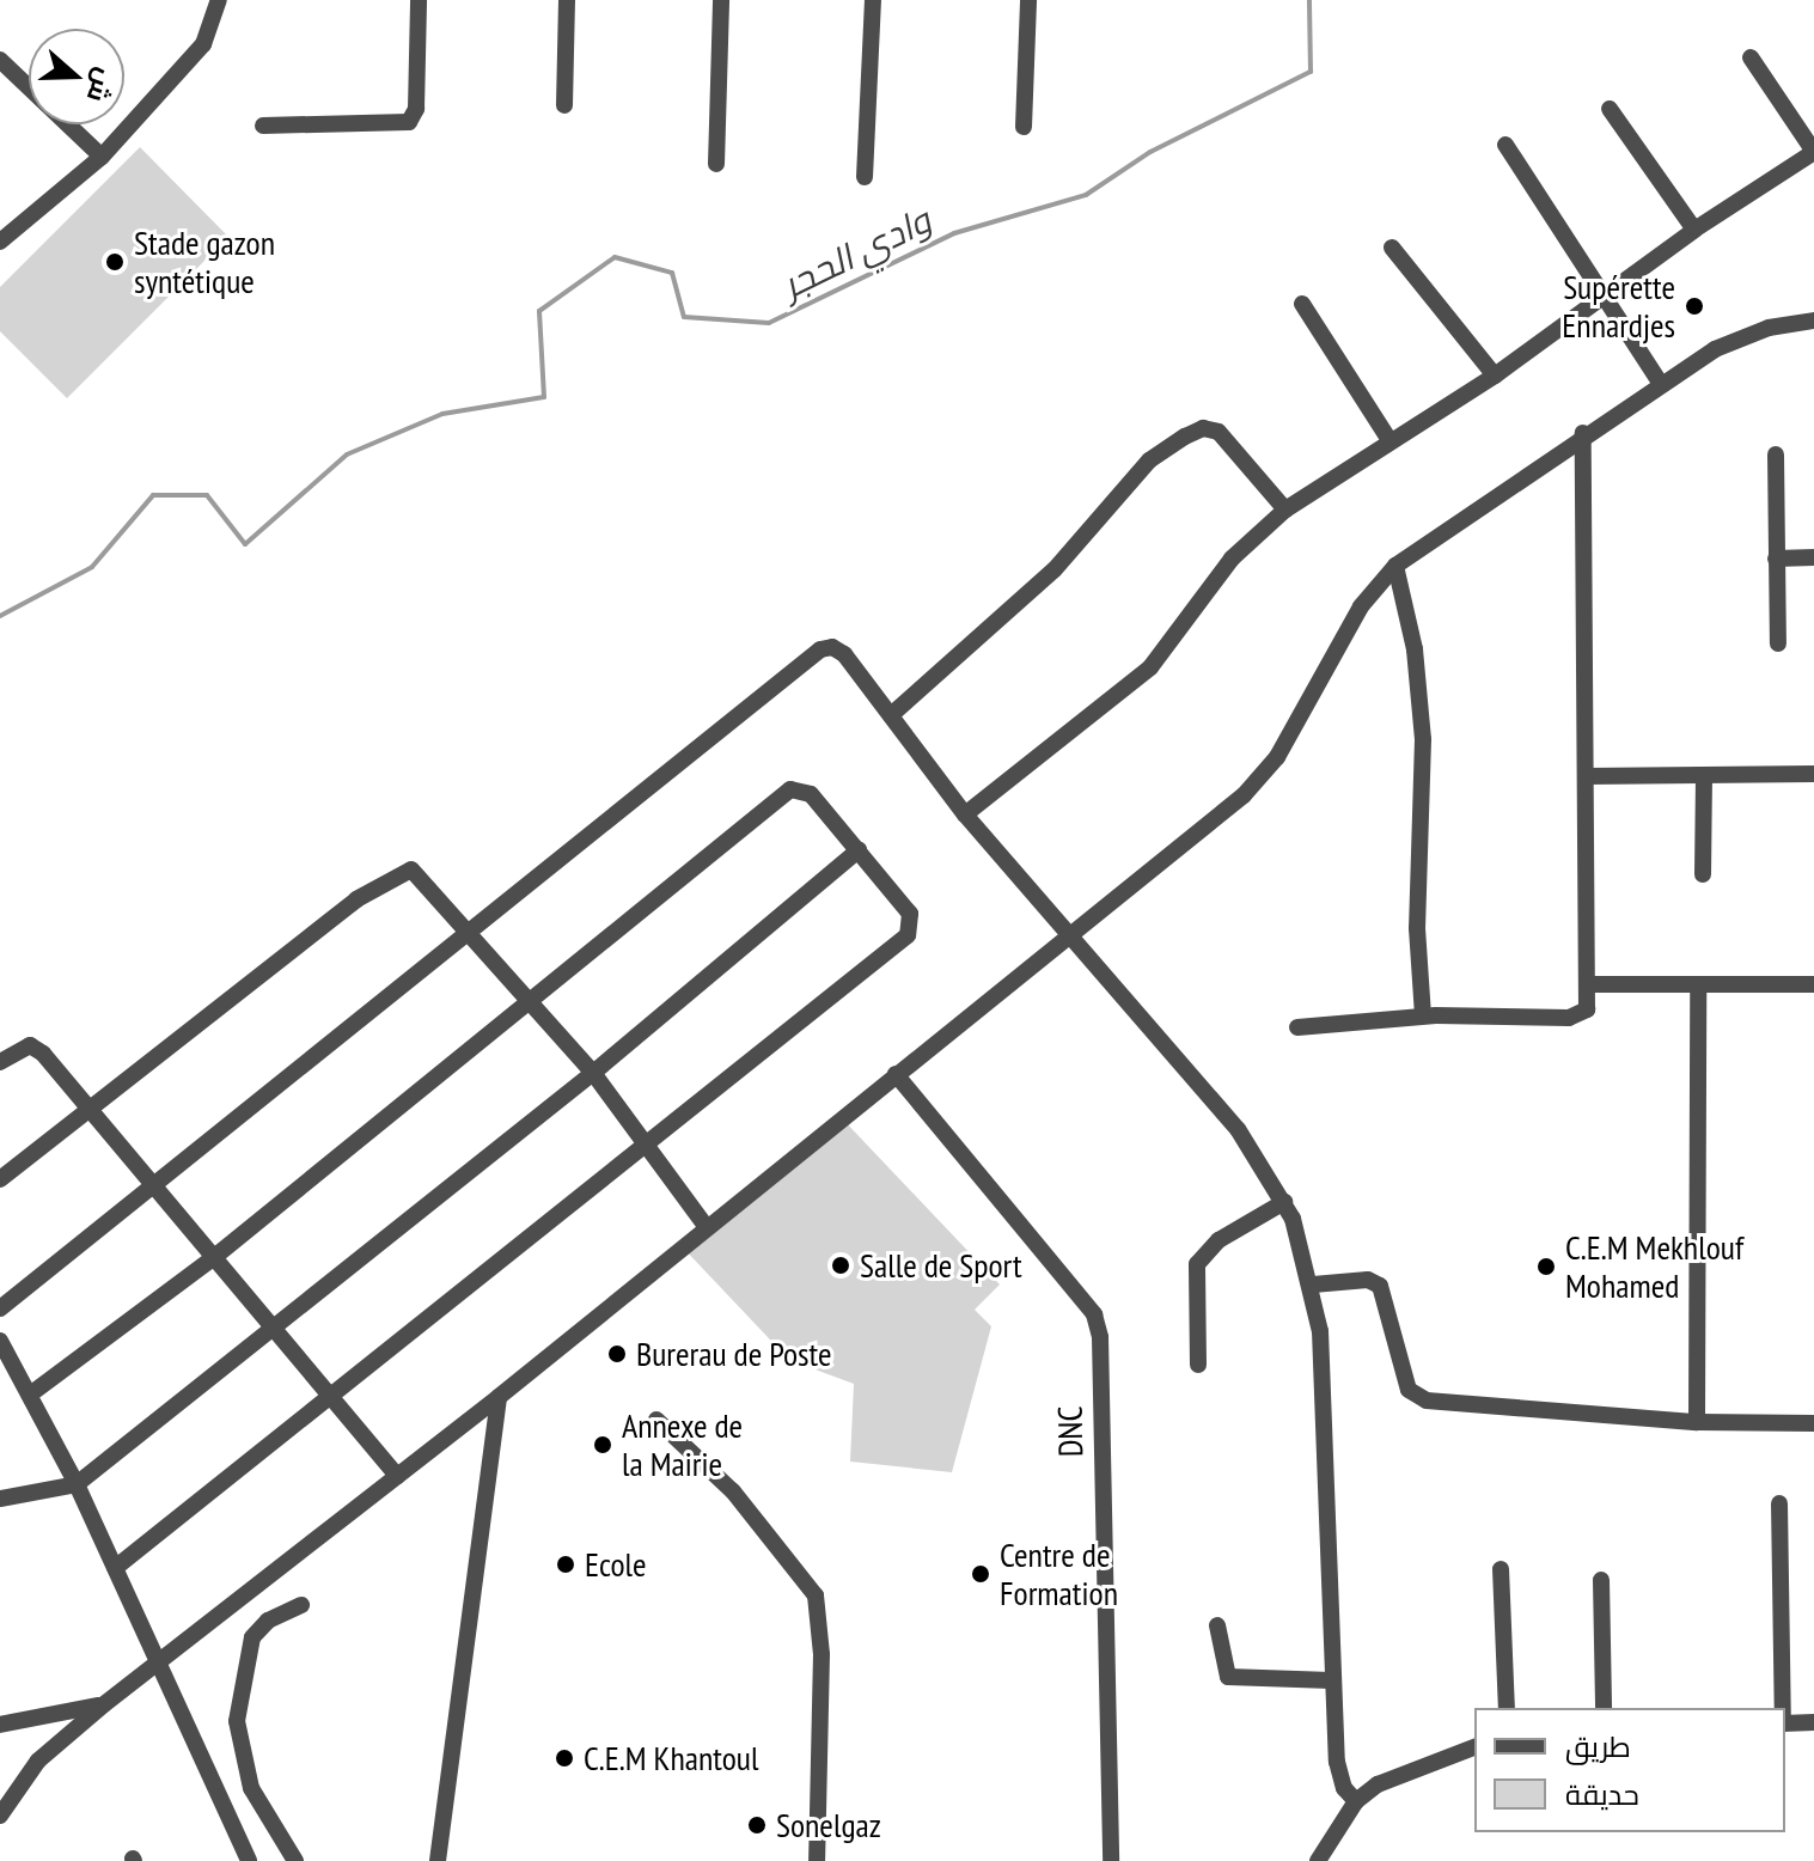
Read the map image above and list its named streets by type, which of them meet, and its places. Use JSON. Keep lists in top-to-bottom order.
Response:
{
  "streets": {
    "street": ["DNC"]
  },
  "water": ["وادي الحجر"],
  "places": [
    "Stade gazon syntétique",
    "Supérette Ennardjes",
    "Salle de Sport",
    "C.E.M Mekhlouf Mohamed",
    "Burerau de Poste",
    "Annexe de la Mairie",
    "Ecole",
    "Centre de Formation",
    "C.E.M Khantoul",
    "Sonelgaz"
  ],
  "legend": ["طريق", "حديقة"],
  "north": "right"
}
